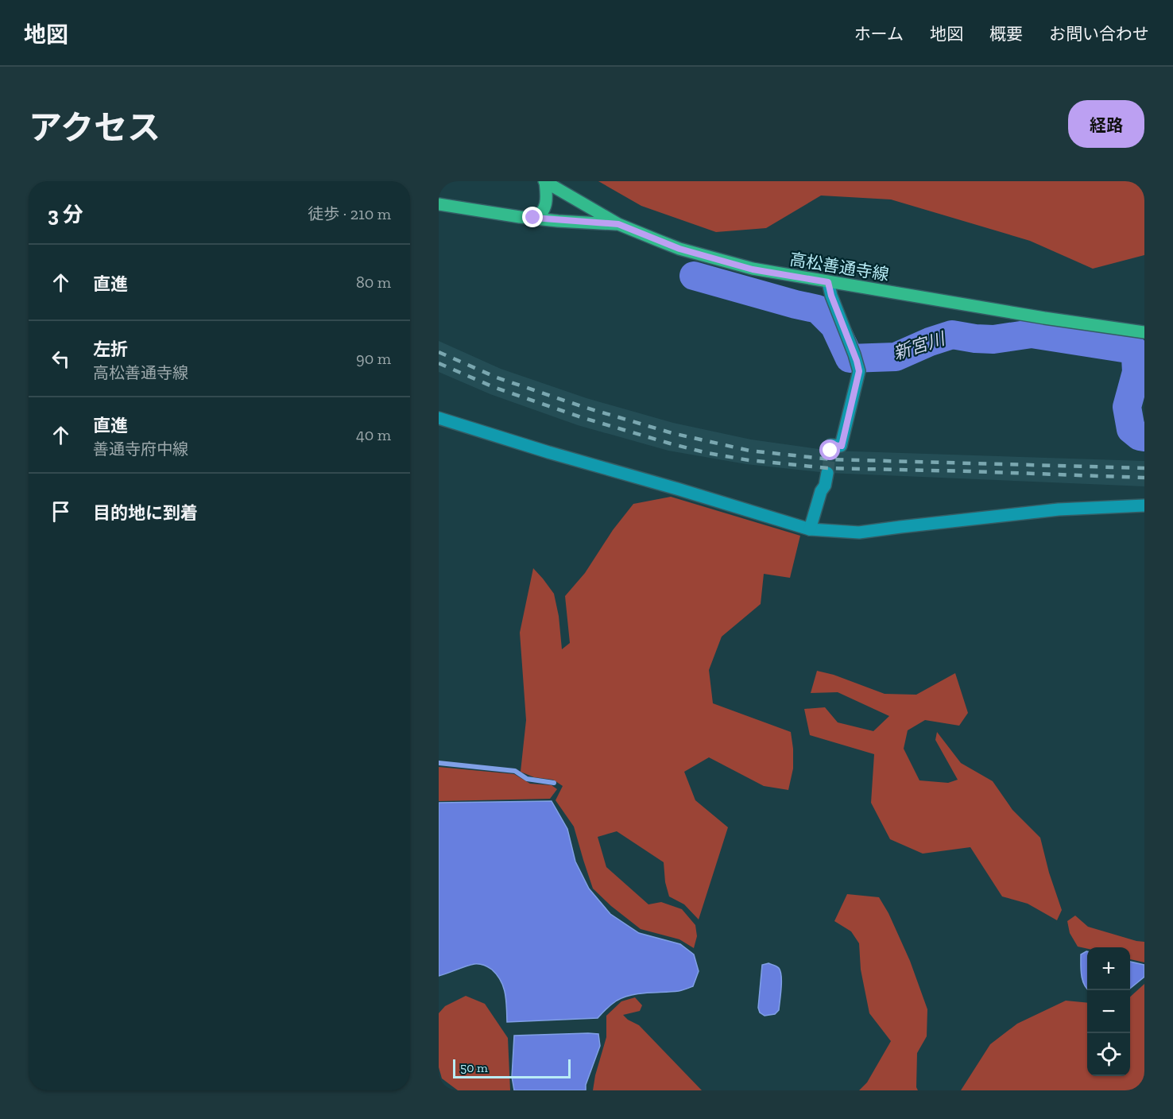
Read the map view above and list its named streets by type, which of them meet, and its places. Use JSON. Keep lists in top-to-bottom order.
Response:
{
  "streets": {
    "main road": ["高松善通寺線"]
  },
  "water": ["新宮川"],
  "scale_bar": "50 m",
  "page": {
    "header": "地図",
    "nav": [
      "ホーム",
      "地図",
      "概要",
      "お問い合わせ"
    ],
    "title": "アクセス",
    "buttons": "経路",
    "heading": ["3 分", "徒歩 · 210 m"],
    "list": [
      ["直進", "80 m"],
      ["左折", "高松善通寺線", "90 m"],
      ["直進", "善通寺府中線", "40 m"],
      "目的地に到着"
    ],
    "map_buttons": ["+", "−"],
    "scale": "50 m"
  }
}
